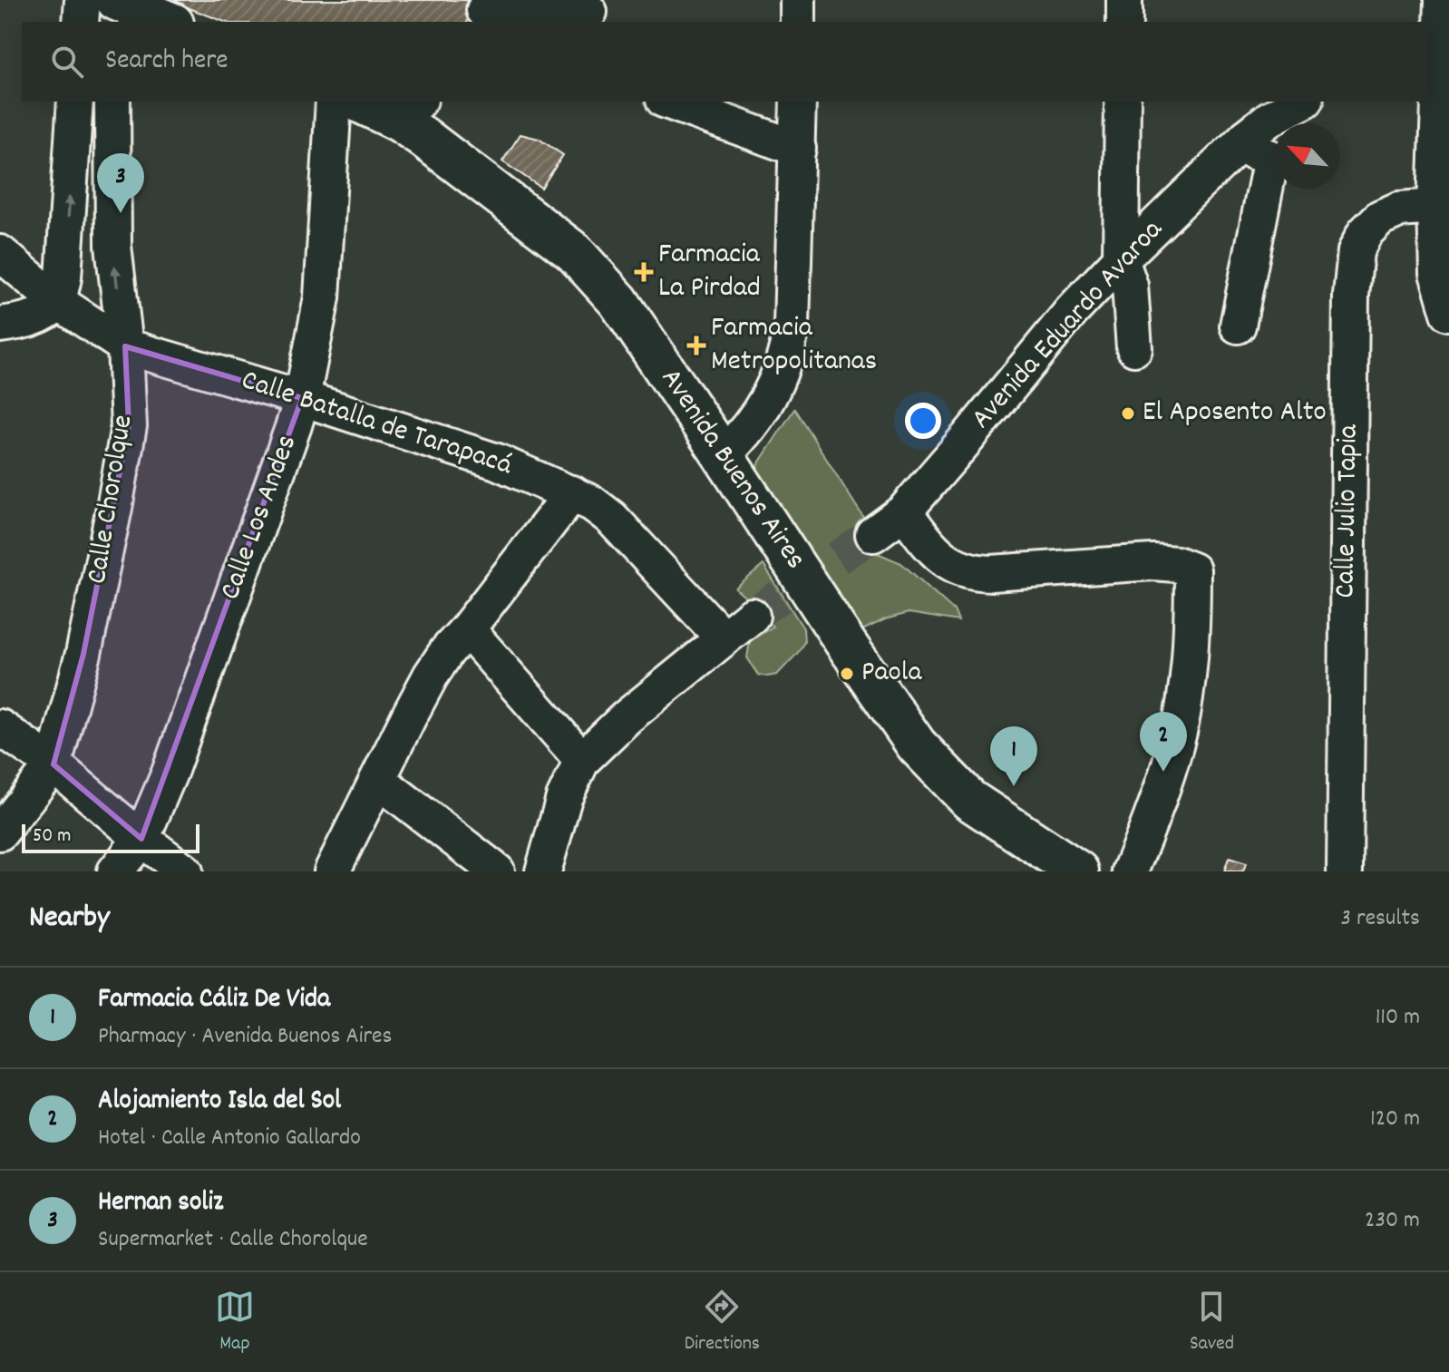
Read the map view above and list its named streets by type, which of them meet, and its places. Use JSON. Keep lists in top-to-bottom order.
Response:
{
  "streets": {
    "main road": ["Avenida Buenos Aires"],
    "street": [
      "Avenida Eduardo Avaroa",
      "Calle Batalla de Tarapacá",
      "Calle Chorolque",
      "Calle Julio Tapia",
      "Calle Los Andes"
    ]
  },
  "crossings": [
    ["Calle Batalla de Tarapacá", "Calle Chorolque"],
    ["Calle Batalla de Tarapacá", "Calle Los Andes"]
  ],
  "places": {
    "health": ["Farmacia La Pirdad", "Farmacia Metropolitanas"],
    "other": ["El Aposento Alto", "Paola"]
  },
  "scale_bar": "50 m",
  "north": "top left",
  "page": {
    "search": "Search here",
    "pins": ["3", "2", "1"],
    "scale": "50 m",
    "heading": ["Nearby", "3 results"],
    "list": [
      {
        "mark": "1",
        "name": "Farmacia Cáliz De Vida",
        "note": "Pharmacy · Avenida Buenos Aires",
        "value": "110 m"
      },
      {
        "mark": "2",
        "name": "Alojamiento Isla del Sol",
        "note": "Hotel · Calle Antonio Gallardo",
        "value": "120 m"
      },
      {
        "mark": "3",
        "name": "Hernan soliz",
        "note": "Supermarket · Calle Chorolque",
        "value": "230 m"
      }
    ],
    "nav": ["Map", "Directions", "Saved"]
  }
}
